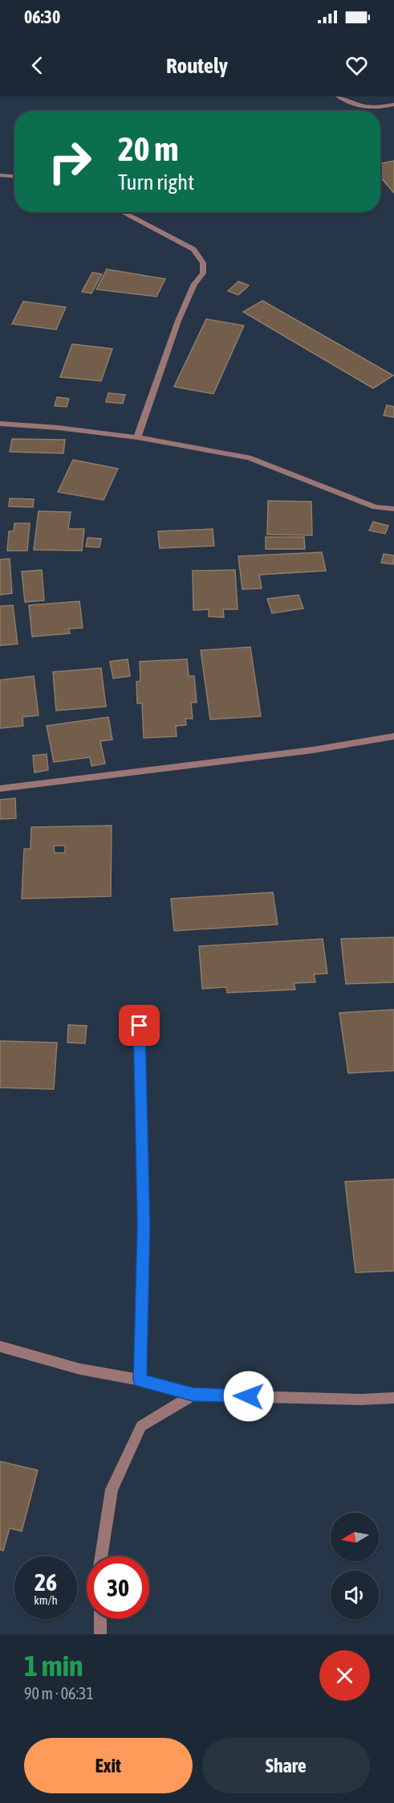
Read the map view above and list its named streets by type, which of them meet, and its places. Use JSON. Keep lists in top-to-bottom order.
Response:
{
  "north": "left",
  "page": {
    "status": "06:30",
    "header": "Routely",
    "turn": ["20 m", "Turn right"],
    "speed": "26 km/h",
    "limit": "30",
    "heading": ["1 min", "90 m · 06:31"],
    "buttons": ["Exit", "Share"]
  }
}
